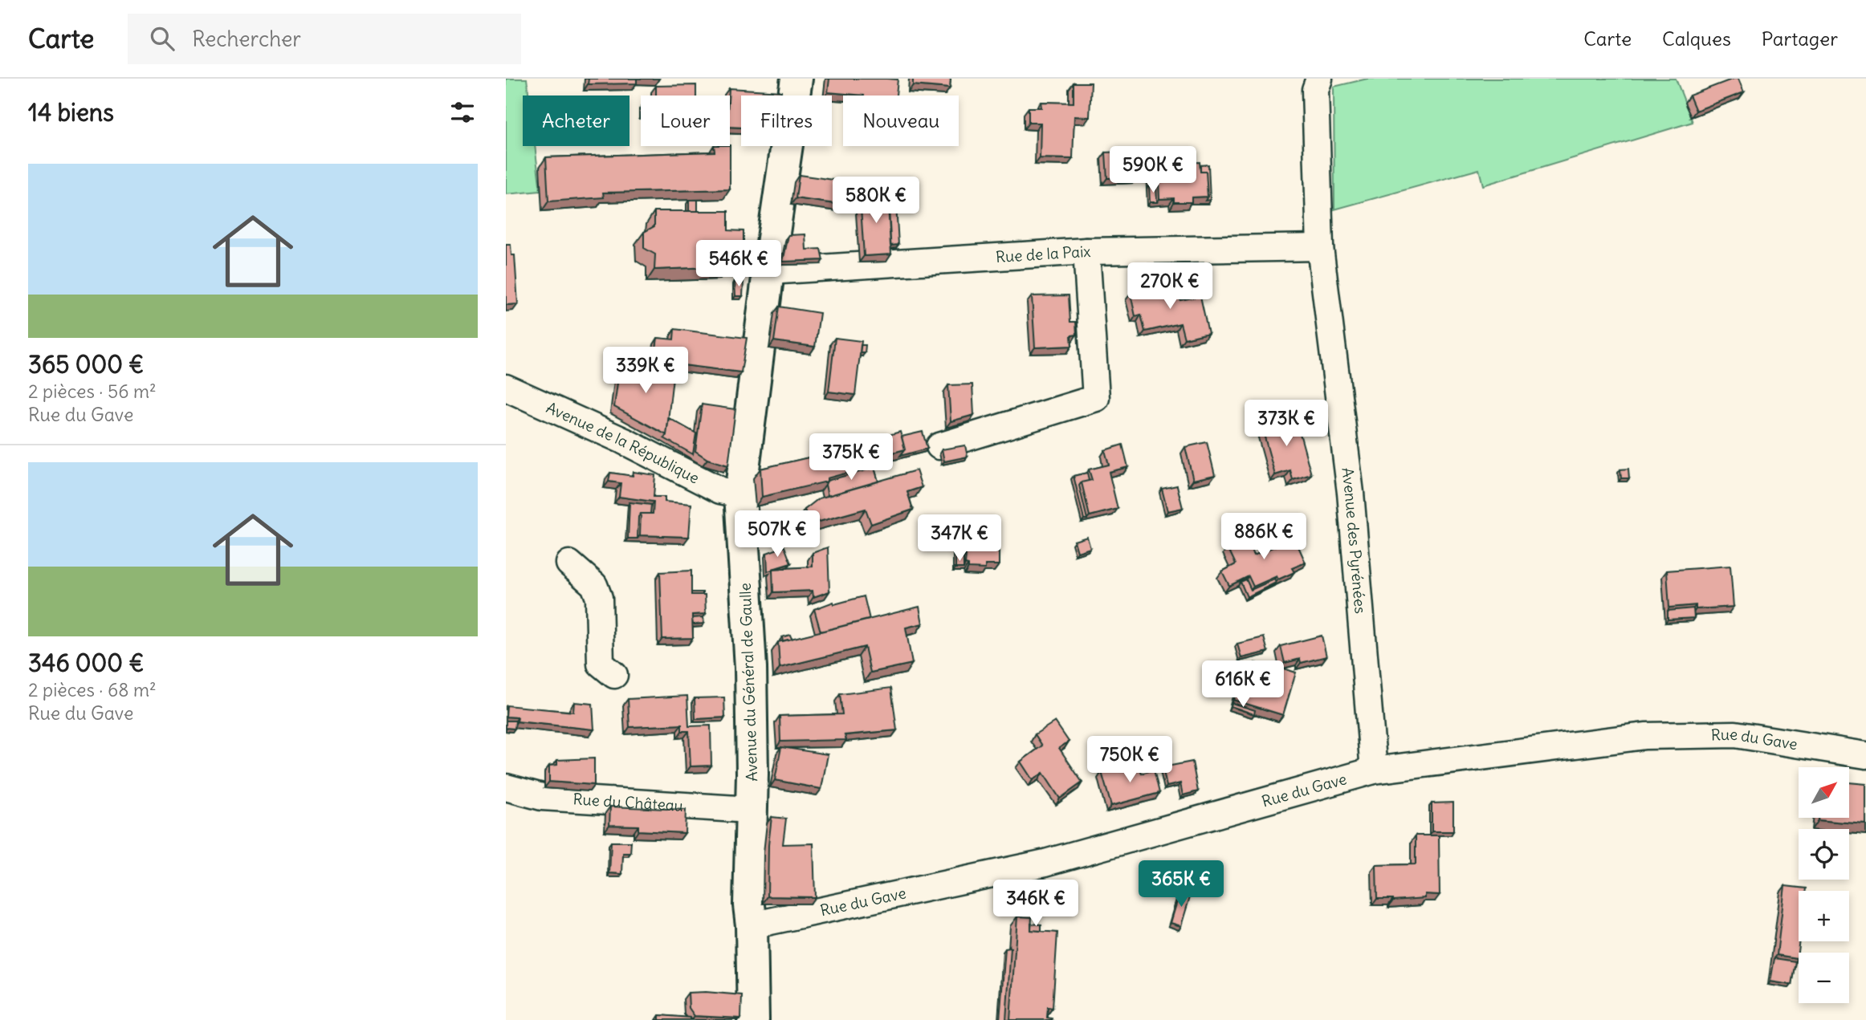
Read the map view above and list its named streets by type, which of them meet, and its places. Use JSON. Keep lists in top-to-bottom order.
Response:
{
  "streets": {
    "main road": ["Avenue du Général de Gaulle"],
    "street": [
      "Rue de la Paix",
      "Avenue de la République",
      "Avenue des Pyrénées",
      "Rue du Gave",
      "Rue du Château"
    ]
  },
  "crossings": [
    ["Rue de la Paix", "Avenue des Pyrénées"],
    ["Rue de la Paix", "Avenue du Général de Gaulle"],
    ["Avenue de la République", "Avenue du Général de Gaulle"],
    ["Avenue des Pyrénées", "Rue du Gave"],
    ["Avenue du Général de Gaulle", "Rue du Gave"],
    ["Avenue du Général de Gaulle", "Rue du Château"]
  ],
  "north": "top right",
  "page": {
    "header": "Carte",
    "search": "Rechercher",
    "nav": ["Carte", "Calques", "Partager"],
    "heading": "14 biens",
    "chip": [
      "Acheter",
      "Louer",
      "Filtres",
      "Nouveau"
    ],
    "list": [
      {
        "name": "365 000 €",
        "note": "2 pièces · 56 m² · Rue du Gave"
      },
      {
        "name": "346 000 €",
        "note": "2 pièces · 68 m² · Rue du Gave"
      }
    ],
    "price": [
      "590K €",
      "580K €",
      "546K €",
      "270K €",
      "339K €",
      "373K €",
      "375K €",
      "507K €",
      "886K €",
      "347K €",
      "616K €",
      "750K €",
      "365K €",
      "346K €"
    ],
    "map_buttons": ["+", "−"]
  }
}
